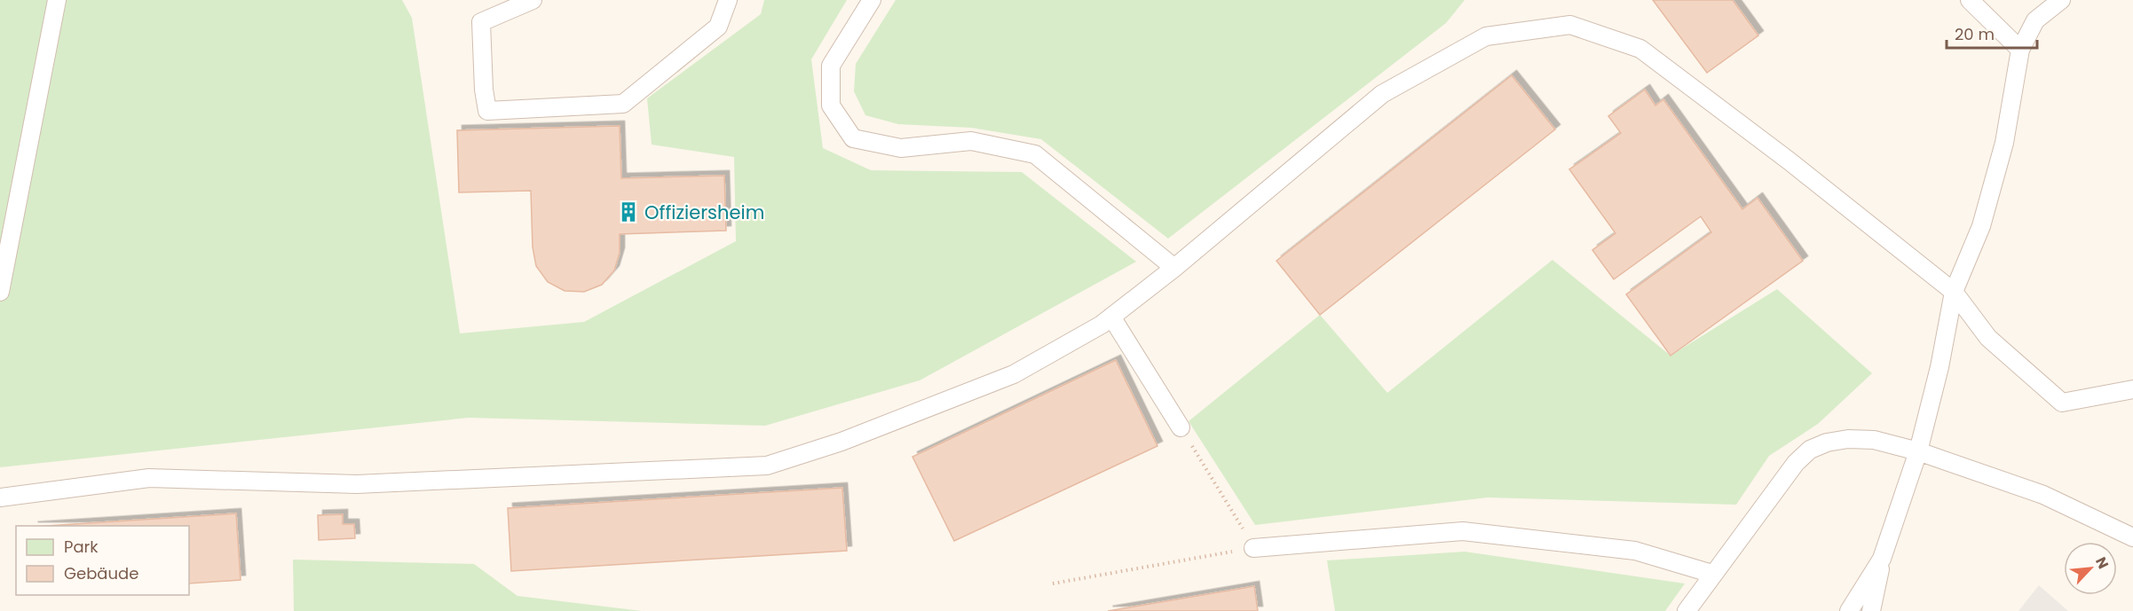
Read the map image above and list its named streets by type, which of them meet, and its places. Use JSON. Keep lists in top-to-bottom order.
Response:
{
  "places": {
    "building": ["Offiziersheim"]
  },
  "legend": ["Park", "Gebäude"],
  "scale_bar": "20 m",
  "north": "top right"
}
